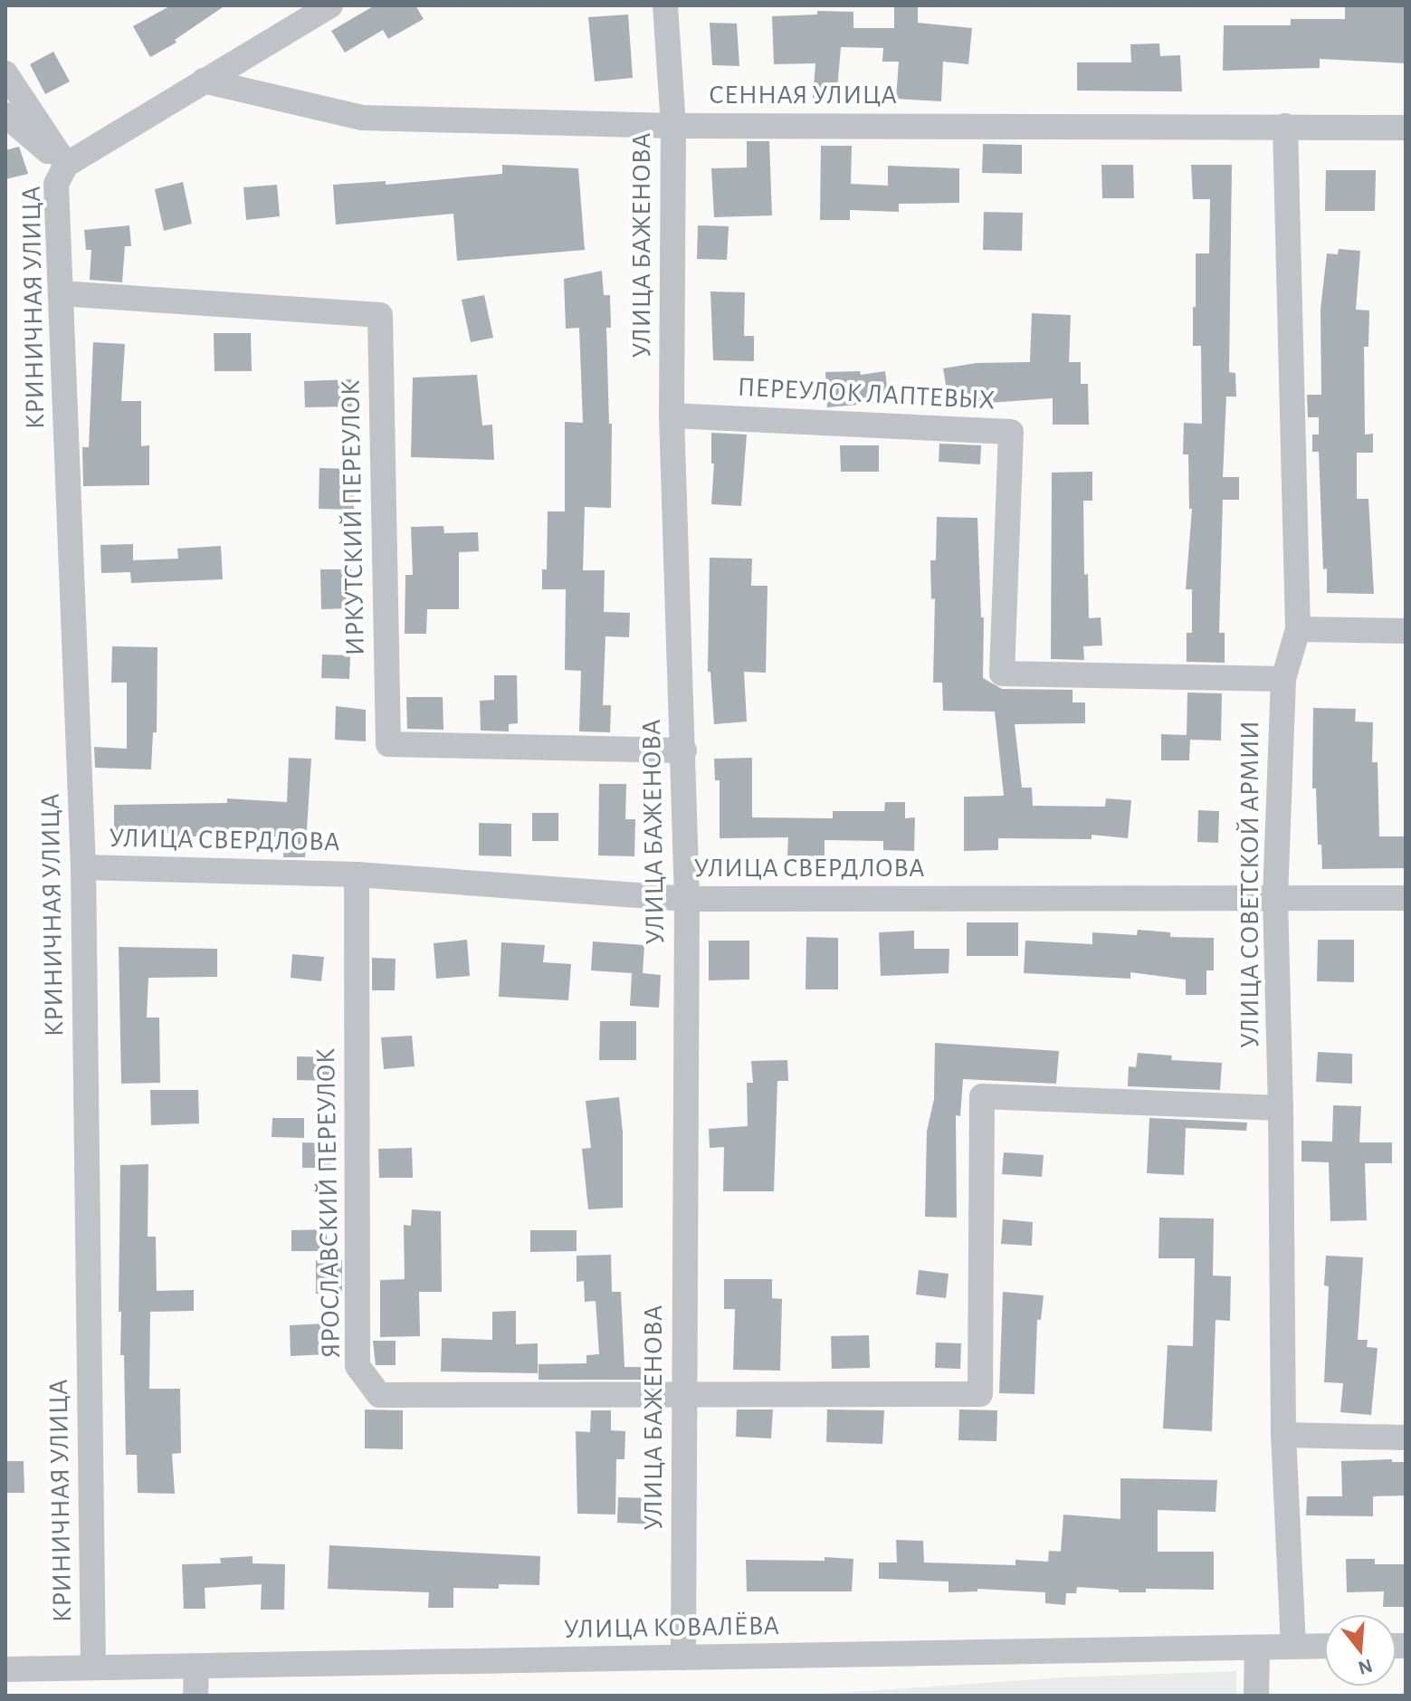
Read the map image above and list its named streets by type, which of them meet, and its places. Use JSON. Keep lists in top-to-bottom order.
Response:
{
  "streets": {
    "street": [
      "СЕННАЯ УЛИЦА",
      "УЛИЦА БАЖЕНОВА",
      "КРИНИЧНАЯ УЛИЦА",
      "ПЕРЕУЛОК ЛАПТЕВЫХ",
      "ИРКУТСКИЙ ПЕРЕУЛОК",
      "УЛИЦА СВЕРДЛОВА",
      "УЛИЦА СОВЕТСКОЙ АРМИИ",
      "ЯРОСЛАВСКИЙ ПЕРЕУЛОК",
      "УЛИЦА КОВАЛЁВА"
    ]
  },
  "crossings": [
    ["СЕННАЯ УЛИЦА", "УЛИЦА БАЖЕНОВА"],
    ["СЕННАЯ УЛИЦА", "УЛИЦА СОВЕТСКОЙ АРМИИ"],
    ["УЛИЦА БАЖЕНОВА", "ПЕРЕУЛОК ЛАПТЕВЫХ"],
    ["УЛИЦА БАЖЕНОВА", "ИРКУТСКИЙ ПЕРЕУЛОК"],
    ["УЛИЦА БАЖЕНОВА", "УЛИЦА СВЕРДЛОВА"],
    ["УЛИЦА БАЖЕНОВА", "ЯРОСЛАВСКИЙ ПЕРЕУЛОК"],
    ["УЛИЦА БАЖЕНОВА", "УЛИЦА КОВАЛЁВА"],
    ["КРИНИЧНАЯ УЛИЦА", "ИРКУТСКИЙ ПЕРЕУЛОК"],
    ["КРИНИЧНАЯ УЛИЦА", "УЛИЦА СВЕРДЛОВА"],
    ["КРИНИЧНАЯ УЛИЦА", "УЛИЦА КОВАЛЁВА"],
    ["ПЕРЕУЛОК ЛАПТЕВЫХ", "УЛИЦА СОВЕТСКОЙ АРМИИ"],
    ["УЛИЦА СВЕРДЛОВА", "УЛИЦА СОВЕТСКОЙ АРМИИ"],
    ["УЛИЦА СВЕРДЛОВА", "ЯРОСЛАВСКИЙ ПЕРЕУЛОК"],
    ["УЛИЦА СОВЕТСКОЙ АРМИИ", "УЛИЦА КОВАЛЁВА"]
  ],
  "north": "bottom"
}
